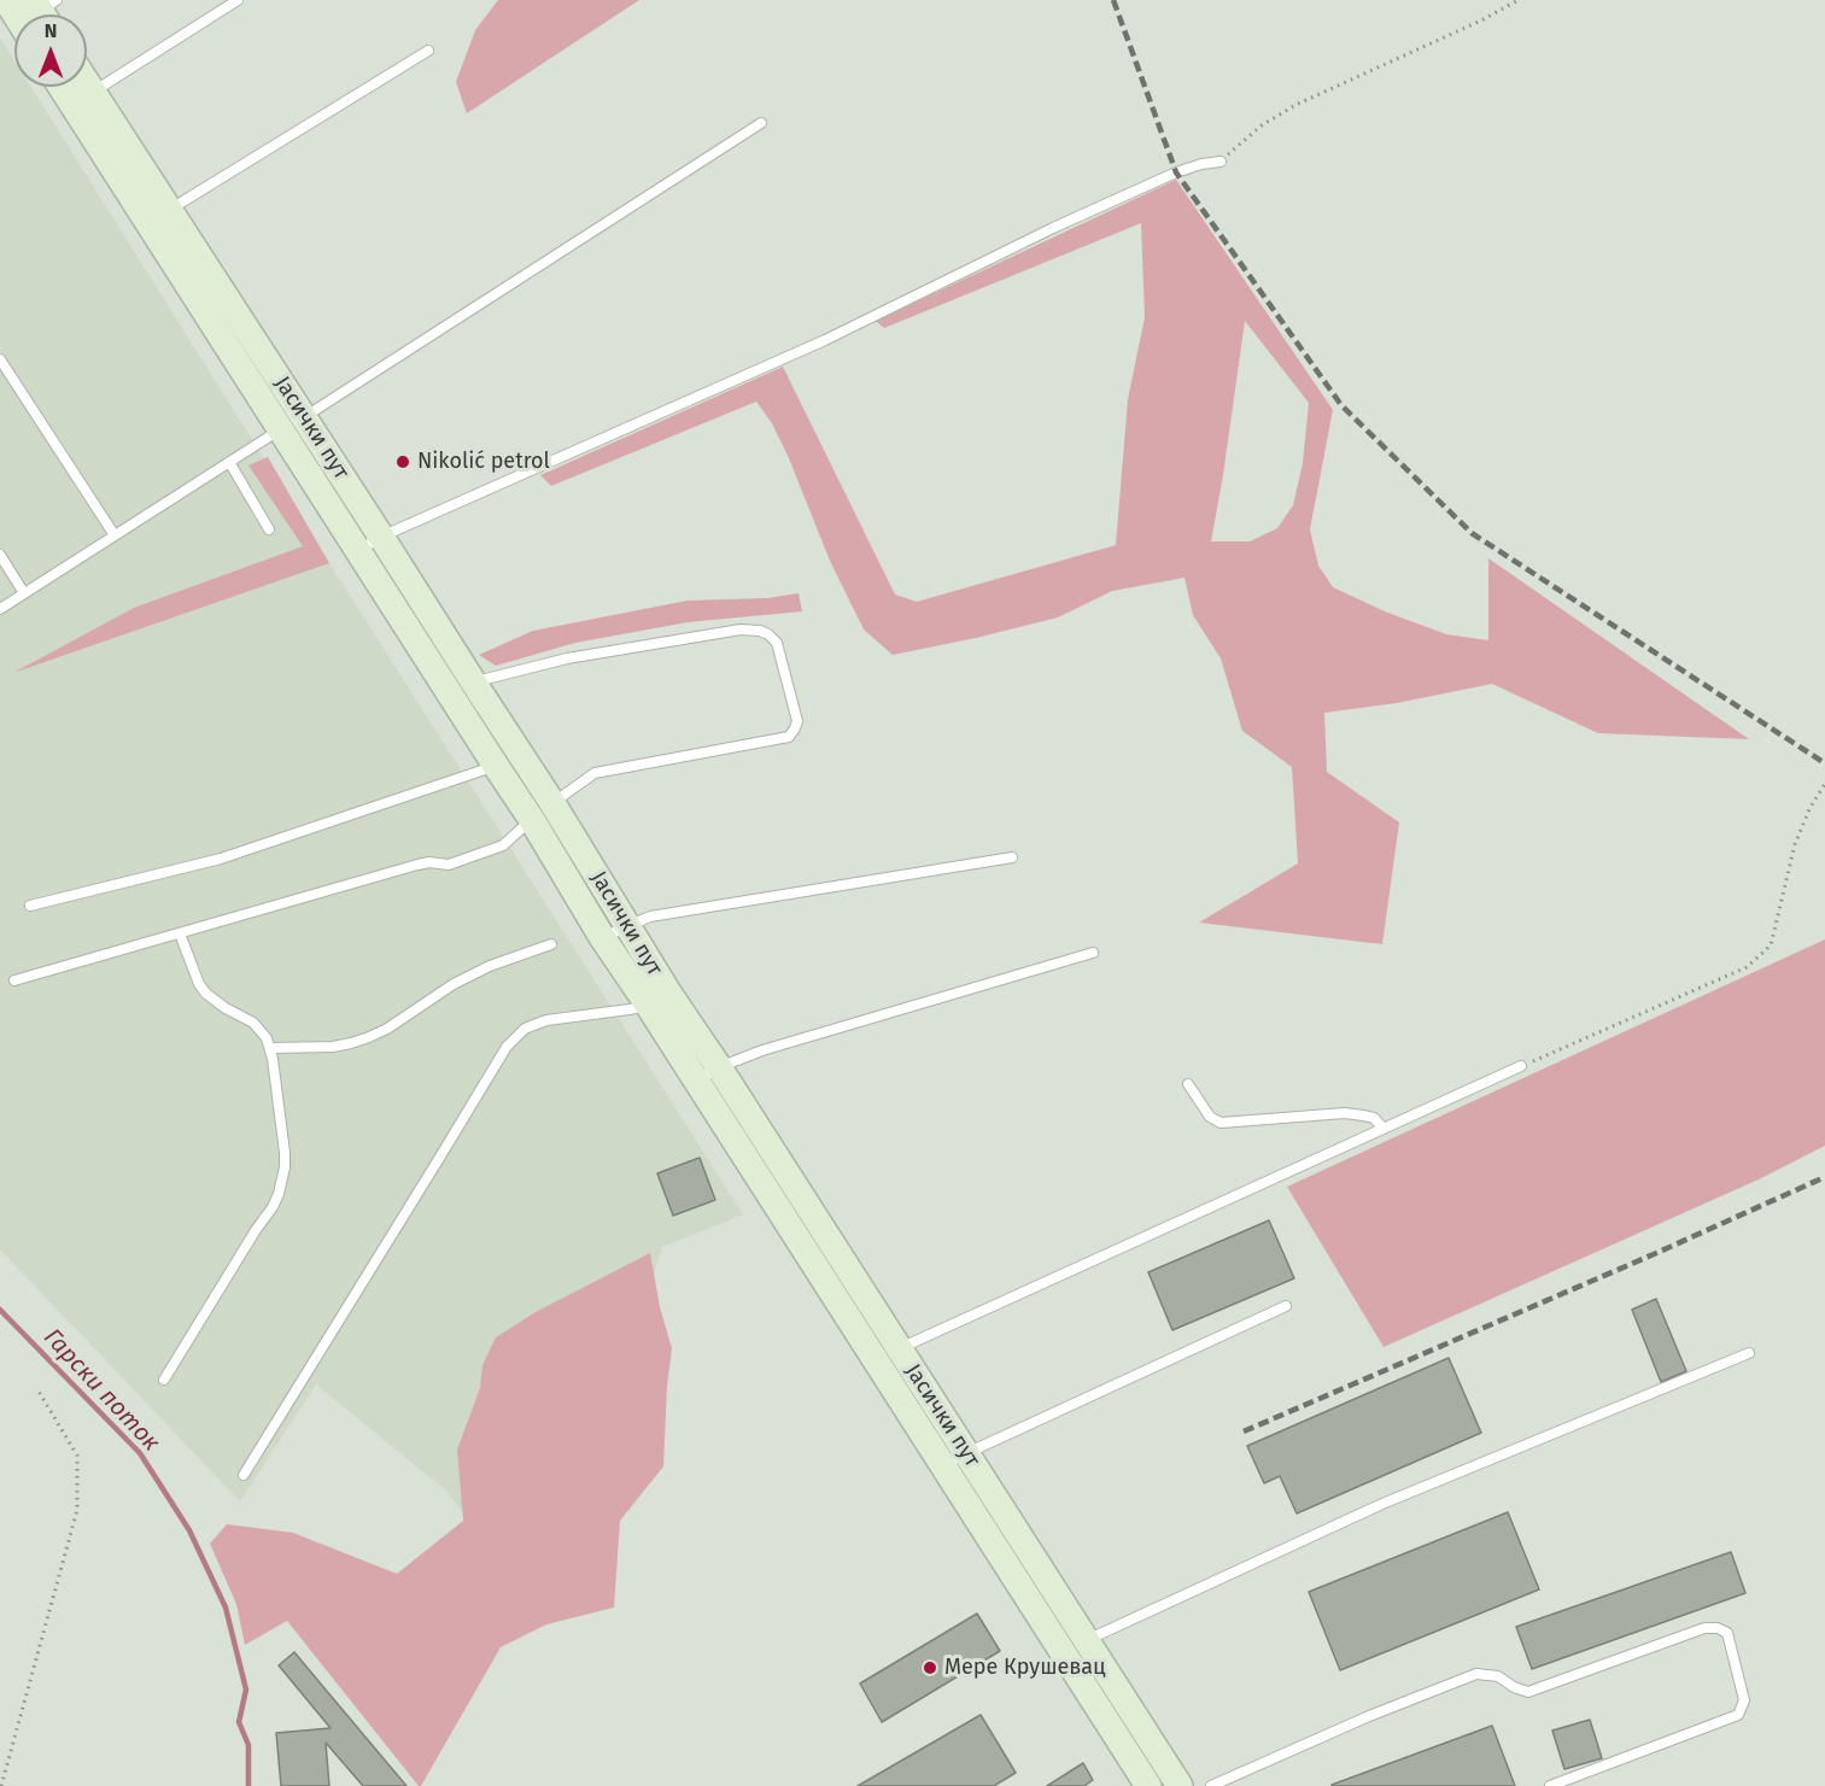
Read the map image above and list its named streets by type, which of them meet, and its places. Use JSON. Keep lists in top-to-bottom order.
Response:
{
  "streets": {
    "main road": ["Јасички пут"]
  },
  "water": ["Гарски поток"],
  "places": ["Nikolić petrol", "Мере Крушевац"],
  "north": "top"
}
